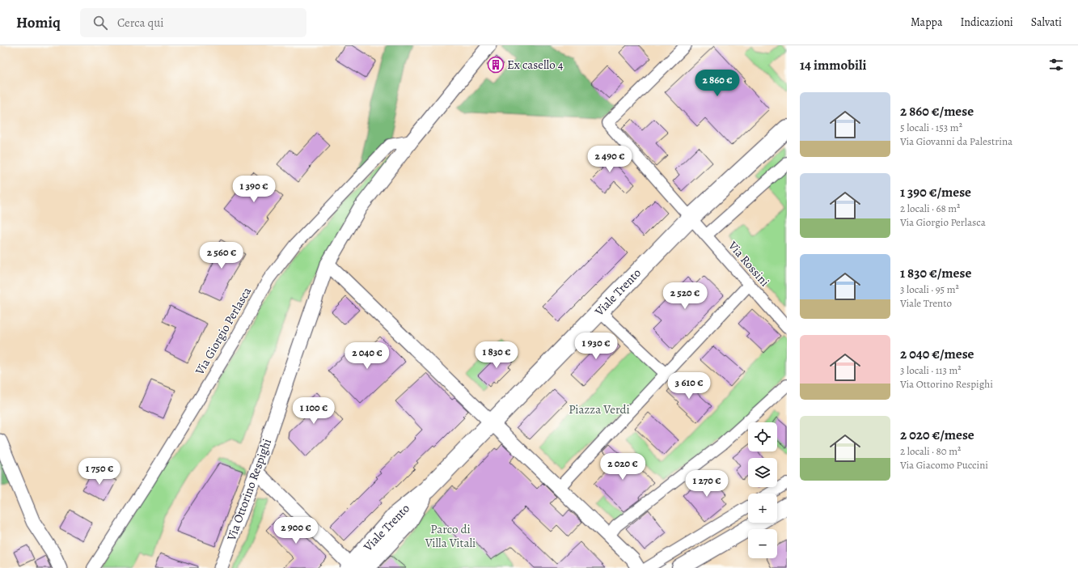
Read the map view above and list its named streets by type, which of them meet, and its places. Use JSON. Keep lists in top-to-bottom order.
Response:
{
  "streets": {
    "main road": ["Viale Trento"],
    "street": ["Via Rossini", "Via Giorgio Perlasca", "Via Ottorino Respighi"]
  },
  "crossings": [
    ["Via Rossini", "Viale Trento"],
    ["Via Giorgio Perlasca", "Via Ottorino Respighi"]
  ],
  "parks": ["Piazza Verdi", "Parco di Villa Vitali"],
  "places": {
    "building": ["Ex casello 4"]
  },
  "page": {
    "header": "Homiq",
    "search": "Cerca qui",
    "nav": ["Mappa", "Indicazioni", "Salvati"],
    "heading": "14 immobili",
    "price": [
      "2 860 €",
      "2 490 €",
      "1 390 €",
      "2 560 €",
      "2 520 €",
      "1 930 €",
      "1 830 €",
      "2 040 €",
      "3 610 €",
      "1 100 €",
      "2 020 €",
      "1 750 €",
      "1 270 €",
      "2 900 €"
    ],
    "list": [
      {
        "name": "2 860 €/mese",
        "note": "5 locali · 153 m² · Via Giovanni da Palestrina"
      },
      {
        "name": "1 390 €/mese",
        "note": "2 locali · 68 m² · Via Giorgio Perlasca"
      },
      {
        "name": "1 830 €/mese",
        "note": "3 locali · 95 m² · Viale Trento"
      },
      {
        "name": "2 040 €/mese",
        "note": "3 locali · 113 m² · Via Ottorino Respighi"
      },
      {
        "name": "2 020 €/mese",
        "note": "2 locali · 80 m² · Via Giacomo Puccini"
      }
    ],
    "map_buttons": ["+", "−"]
  }
}
